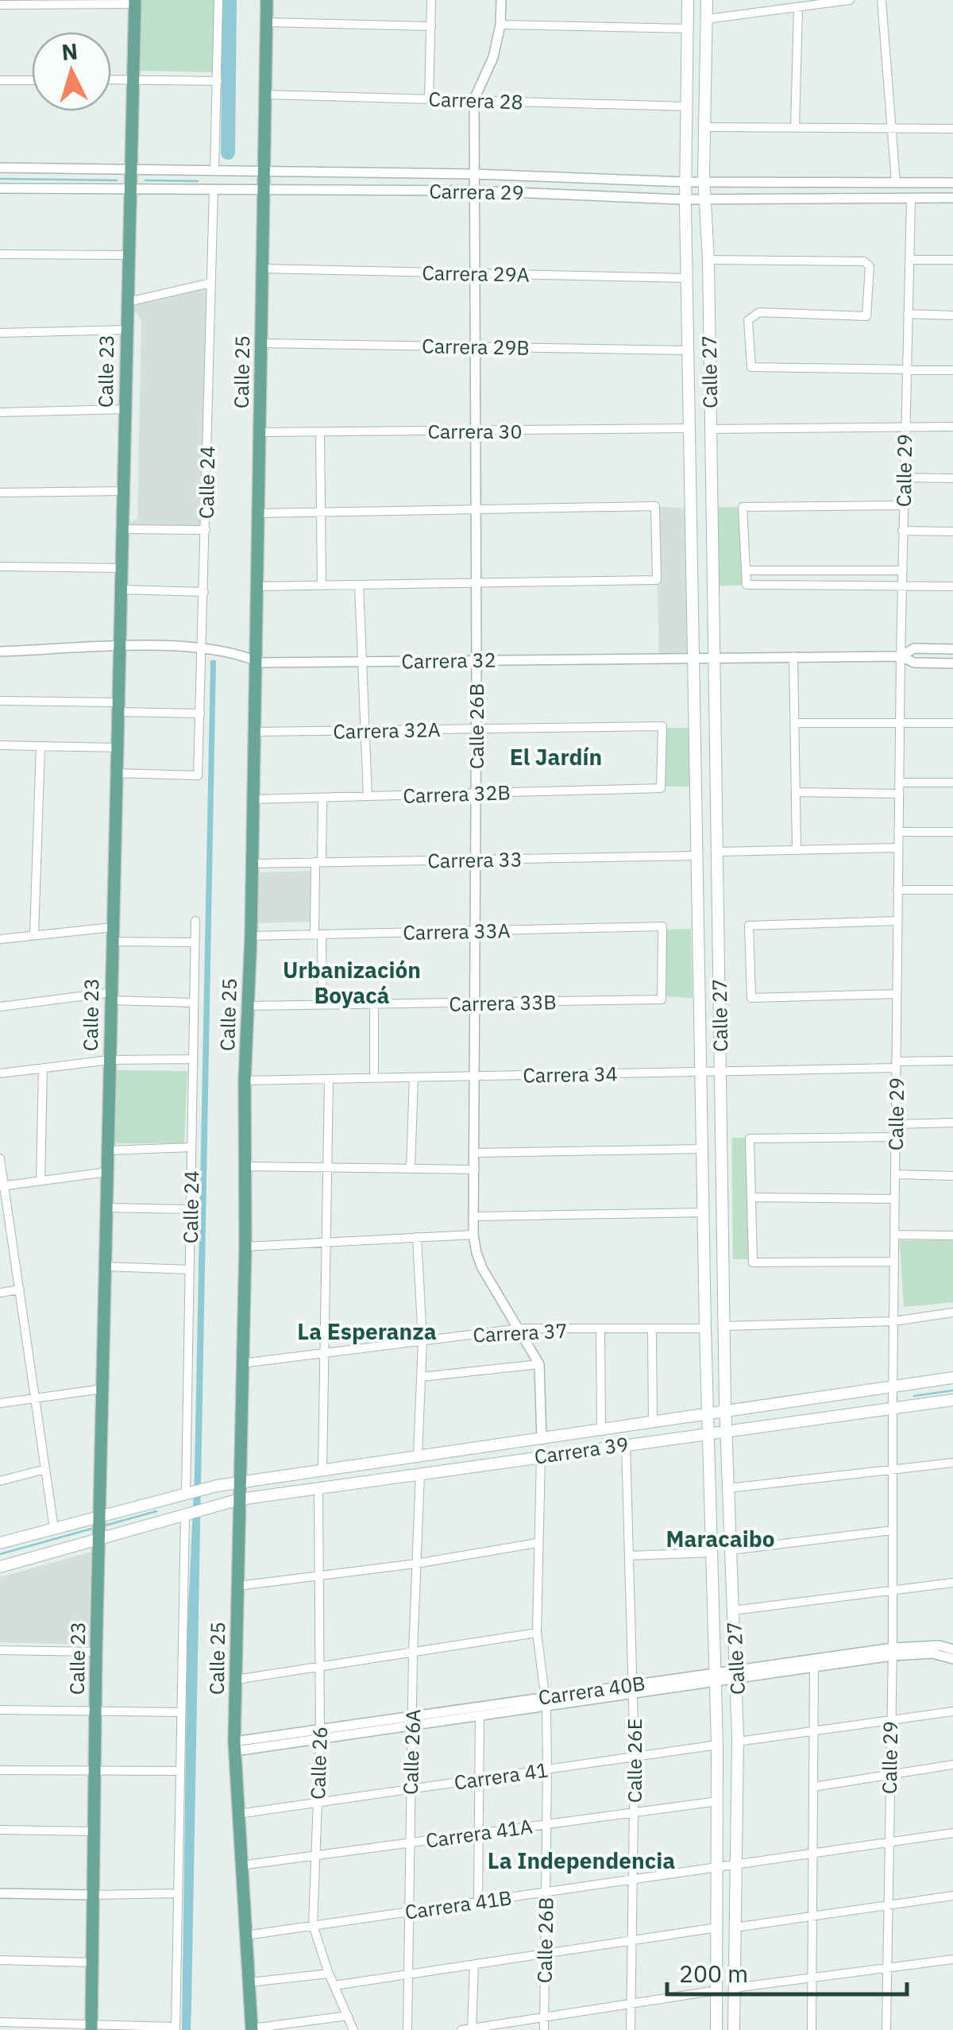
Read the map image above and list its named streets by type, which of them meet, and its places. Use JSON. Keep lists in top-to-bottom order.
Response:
{
  "streets": {
    "main road": [
      "Calle 23",
      "Calle 25",
      "Calle 27",
      "Carrera 39"
    ],
    "street": [
      "Carrera 28",
      "Carrera 29",
      "Carrera 29A",
      "Carrera 29B",
      "Carrera 30",
      "Calle 29",
      "Calle 24",
      "Carrera 32",
      "Calle 26B",
      "Carrera 32A",
      "Carrera 32B",
      "Carrera 33",
      "Carrera 33A",
      "Carrera 33B",
      "Carrera 34",
      "Carrera 37",
      "Carrera 40B",
      "Calle 26A",
      "Calle 26E",
      "Calle 26",
      "Carrera 41",
      "Carrera 41A",
      "Carrera 41B"
    ]
  },
  "crossings": [
    ["Carrera 28", "Calle 25"],
    ["Carrera 28", "Calle 27"],
    ["Carrera 28", "Calle 26B"],
    ["Carrera 29", "Calle 23"],
    ["Carrera 29", "Calle 25"],
    ["Carrera 29", "Calle 27"],
    ["Carrera 29", "Calle 29"],
    ["Carrera 29", "Calle 24"],
    ["Carrera 29", "Calle 26B"],
    ["Carrera 29A", "Calle 25"],
    ["Carrera 29A", "Calle 27"],
    ["Carrera 29A", "Calle 26B"],
    ["Carrera 29B", "Calle 25"],
    ["Carrera 29B", "Calle 27"],
    ["Carrera 29B", "Calle 26B"],
    ["Calle 23", "Calle 24"],
    ["Calle 23", "Carrera 32"],
    ["Calle 23", "Carrera 39"],
    ["Calle 25", "Carrera 30"],
    ["Calle 25", "Carrera 32"],
    ["Calle 25", "Carrera 32A"],
    ["Calle 25", "Carrera 32B"],
    ["Calle 25", "Carrera 33"],
    ["Calle 25", "Carrera 33A"],
    ["Calle 25", "Carrera 33B"],
    ["Calle 25", "Carrera 34"],
    ["Calle 25", "Carrera 37"],
    ["Calle 25", "Carrera 39"],
    ["Calle 25", "Carrera 40B"],
    ["Calle 25", "Carrera 41"],
    ["Calle 25", "Carrera 41A"],
    ["Calle 25", "Carrera 41B"],
    ["Calle 27", "Carrera 30"],
    ["Calle 27", "Carrera 32"],
    ["Calle 27", "Carrera 33"],
    ["Calle 27", "Carrera 34"],
    ["Calle 27", "Carrera 37"],
    ["Calle 27", "Carrera 39"],
    ["Calle 27", "Carrera 40B"],
    ["Calle 27", "Carrera 41"],
    ["Calle 27", "Carrera 41A"],
    ["Calle 27", "Carrera 41B"],
    ["Carrera 30", "Calle 26B"],
    ["Calle 29", "Carrera 32"],
    ["Calle 29", "Carrera 34"],
    ["Calle 29", "Carrera 39"],
    ["Calle 29", "Carrera 40B"],
    ["Calle 29", "Carrera 41B"],
    ["Calle 24", "Carrera 32"],
    ["Calle 24", "Carrera 39"],
    ["Carrera 32", "Calle 26B"],
    ["Calle 26B", "Carrera 32A"],
    ["Calle 26B", "Carrera 32B"],
    ["Calle 26B", "Carrera 33"],
    ["Calle 26B", "Carrera 33A"],
    ["Calle 26B", "Carrera 33B"],
    ["Calle 26B", "Carrera 34"],
    ["Calle 26B", "Carrera 37"],
    ["Calle 26B", "Carrera 39"],
    ["Calle 26B", "Carrera 40B"],
    ["Calle 26B", "Carrera 41"],
    ["Calle 26B", "Carrera 41A"],
    ["Calle 26B", "Carrera 41B"],
    ["Carrera 32A", "Carrera 32B"],
    ["Carrera 33A", "Carrera 33B"],
    ["Carrera 39", "Calle 26A"],
    ["Carrera 39", "Calle 26E"],
    ["Carrera 39", "Calle 26"],
    ["Carrera 40B", "Calle 26A"],
    ["Carrera 40B", "Calle 26E"],
    ["Carrera 40B", "Calle 26"],
    ["Calle 26A", "Carrera 41"],
    ["Calle 26A", "Carrera 41A"],
    ["Calle 26A", "Carrera 41B"],
    ["Calle 26E", "Carrera 41"],
    ["Calle 26E", "Carrera 41A"],
    ["Calle 26E", "Carrera 41B"],
    ["Calle 26", "Carrera 41"],
    ["Calle 26", "Carrera 41A"],
    ["Calle 26", "Carrera 41B"]
  ],
  "districts": [
    "El Jardín",
    "Urbanización Boyacá",
    "La Esperanza",
    "Maracaibo",
    "La Independencia"
  ],
  "scale_bar": "200 m",
  "north": "top"
}
